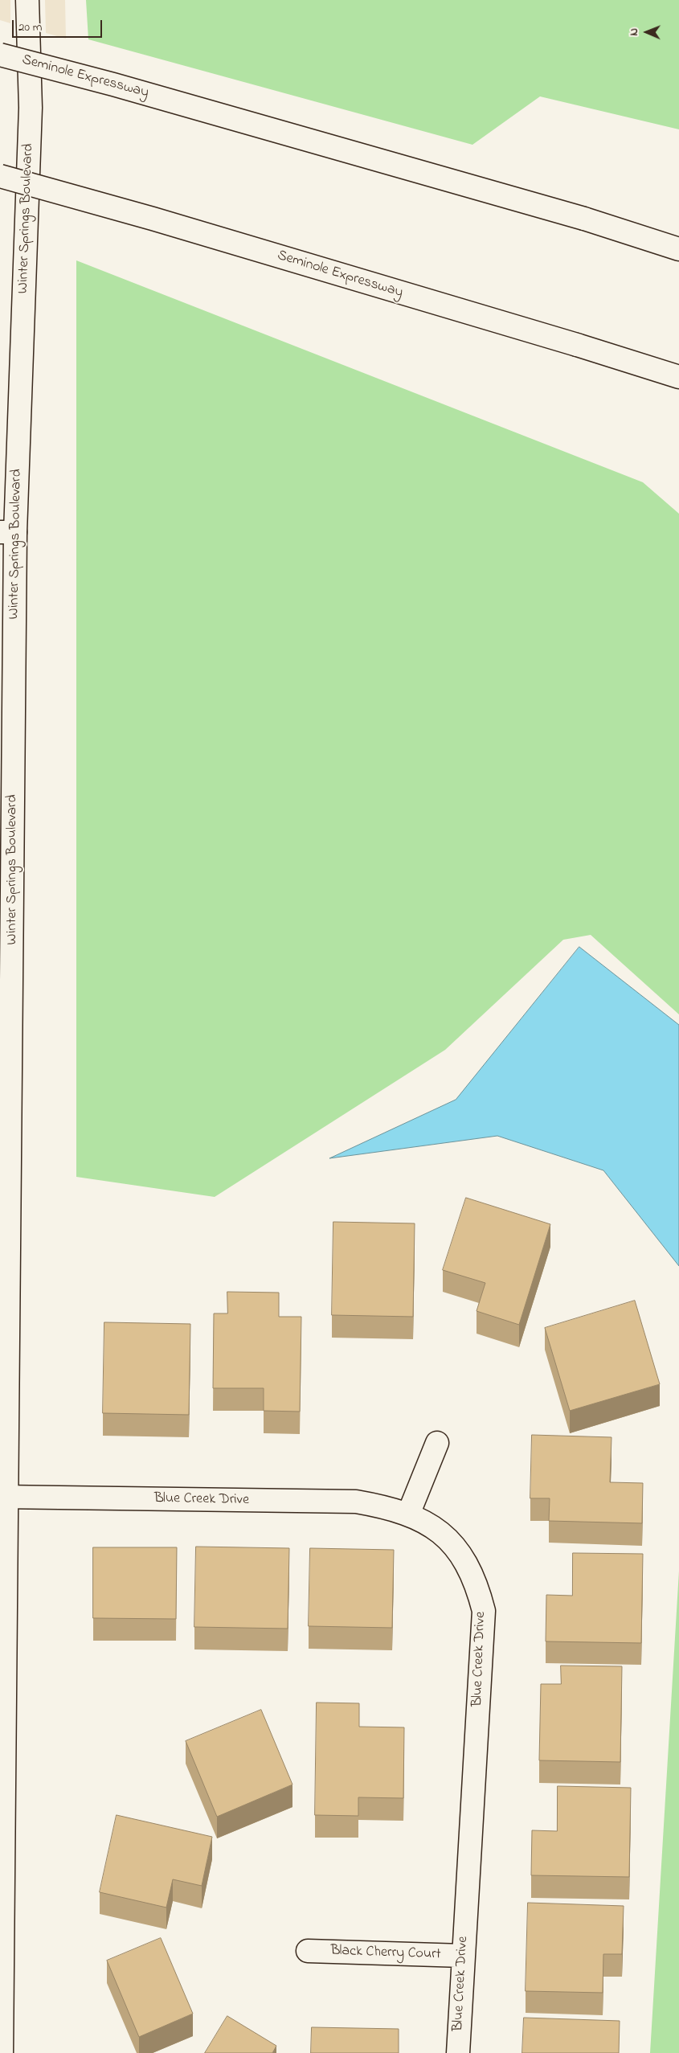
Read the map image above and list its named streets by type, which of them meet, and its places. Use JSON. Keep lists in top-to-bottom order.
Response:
{
  "streets": {
    "main road": [
      "Seminole Expressway",
      "Winter Springs Boulevard",
      "Blue Creek Drive",
      "Black Cherry Court"
    ]
  },
  "crossings": [
    ["Winter Springs Boulevard", "Blue Creek Drive"],
    ["Blue Creek Drive", "Black Cherry Court"]
  ],
  "scale_bar": "20 m",
  "north": "left"
}
